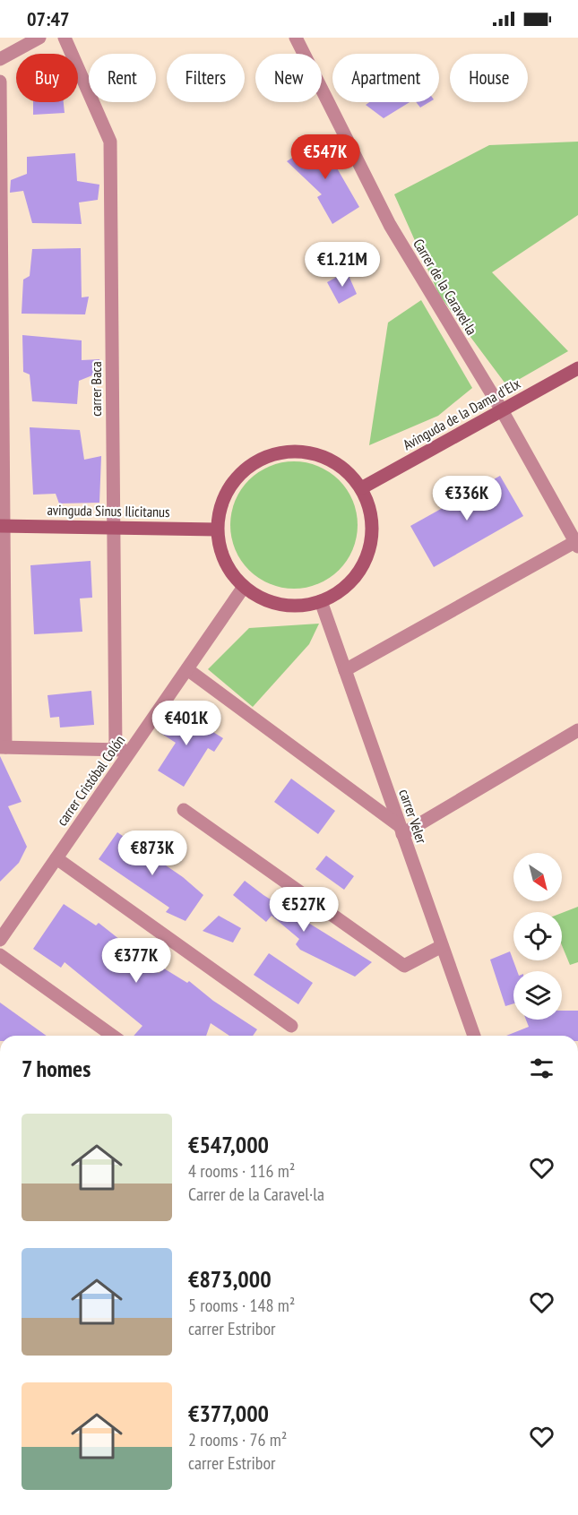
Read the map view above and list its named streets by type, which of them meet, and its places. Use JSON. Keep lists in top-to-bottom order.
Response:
{
  "streets": {
    "street": [
      "Carrer de la Caravel·la",
      "carrer Baca",
      "Avinguda de la Dama d'Elx",
      "avinguda Sinus Ilicitanus",
      "carrer Cristóbal Colón",
      "carrer Veler"
    ]
  },
  "crossings": [
    ["Carrer de la Caravel·la", "Avinguda de la Dama d'Elx"],
    ["carrer Baca", "avinguda Sinus Ilicitanus"],
    ["Avinguda de la Dama d'Elx", "avinguda Sinus Ilicitanus"],
    ["Avinguda de la Dama d'Elx", "carrer Cristóbal Colón"],
    ["Avinguda de la Dama d'Elx", "carrer Veler"],
    ["avinguda Sinus Ilicitanus", "carrer Cristóbal Colón"],
    ["avinguda Sinus Ilicitanus", "carrer Veler"],
    ["carrer Cristóbal Colón", "carrer Veler"]
  ],
  "north": "bottom right",
  "page": {
    "status": "07:47",
    "chip": [
      "Buy",
      "Rent",
      "Filters",
      "New",
      "Apartment",
      "House"
    ],
    "price": [
      "€547K",
      "€1.21M",
      "€336K",
      "€401K",
      "€873K",
      "€527K",
      "€377K"
    ],
    "heading": "7 homes",
    "list": [
      {
        "name": "€547,000",
        "note": "4 rooms · 116 m² · Carrer de la Caravel·la"
      },
      {
        "name": "€873,000",
        "note": "5 rooms · 148 m² · carrer Estribor"
      },
      {
        "name": "€377,000",
        "note": "2 rooms · 76 m² · carrer Estribor"
      }
    ]
  }
}
